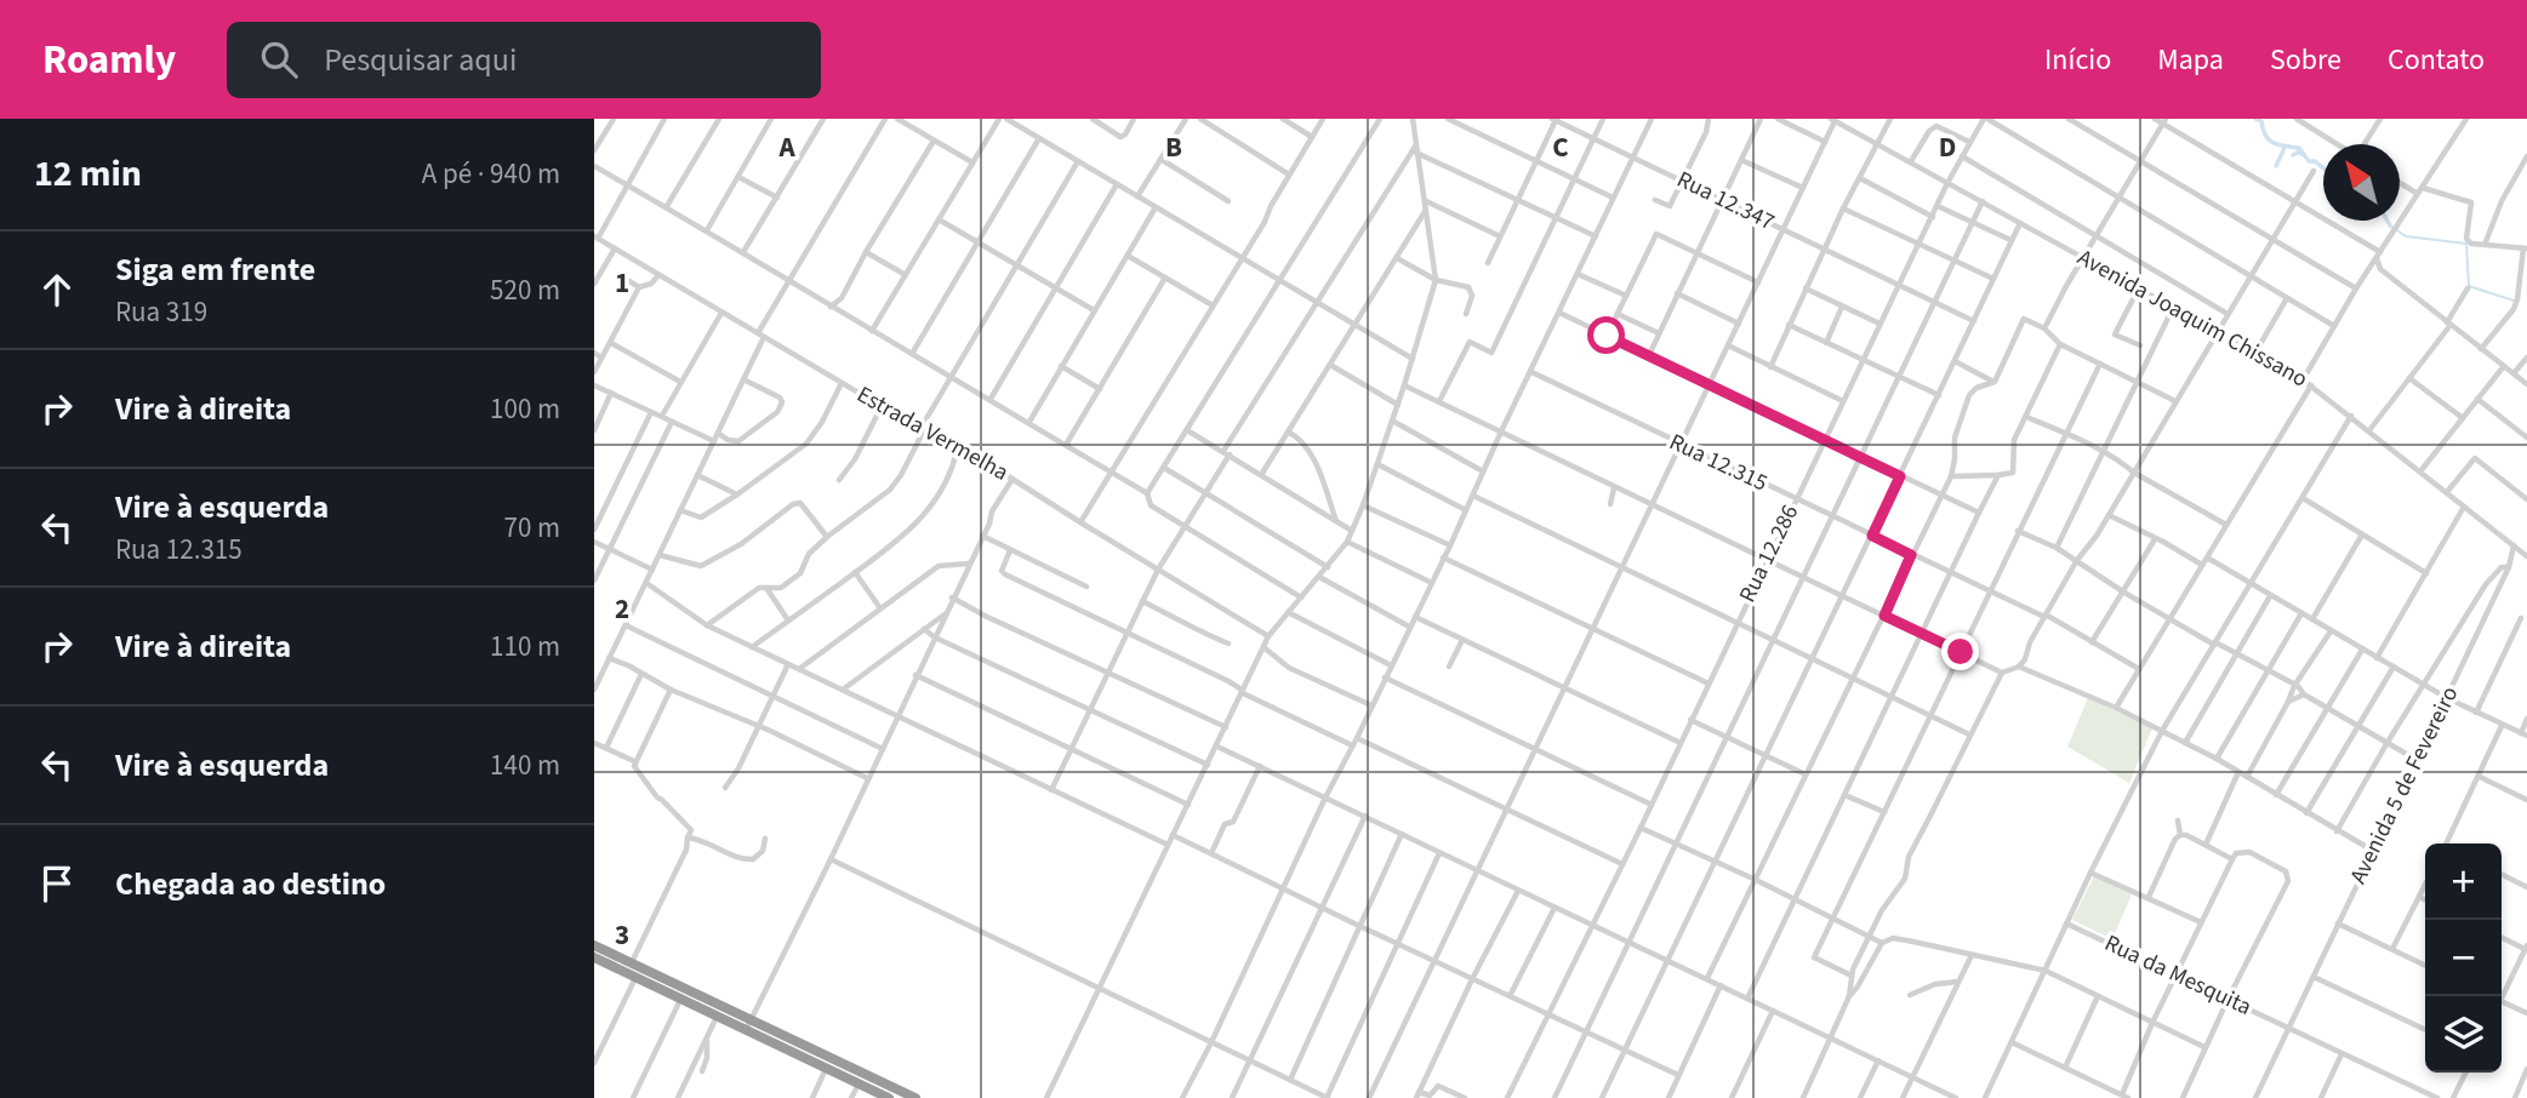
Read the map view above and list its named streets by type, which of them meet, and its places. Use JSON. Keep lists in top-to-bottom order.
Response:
{
  "streets": {
    "street": [
      "Rua 12.347",
      "Avenida Joaquim Chissano",
      "Estrada Vermelha",
      "Rua 12.315",
      "Rua 12.286",
      "Avenida 5 de Fevereiro",
      "Rua da Mesquita"
    ]
  },
  "crossings": [
    ["Rua 12.347", "Rua 12.286"],
    ["Avenida Joaquim Chissano", "Rua 12.286"],
    ["Rua 12.315", "Rua 12.286"],
    ["Avenida 5 de Fevereiro", "Rua da Mesquita"]
  ],
  "north": "top left",
  "page": {
    "header": "Roamly",
    "search": "Pesquisar aqui",
    "nav": [
      "Início",
      "Mapa",
      "Sobre",
      "Contato"
    ],
    "heading": ["12 min", "A pé · 940 m"],
    "list": [
      ["Siga em frente", "Rua 319", "520 m"],
      ["Vire à direita", "100 m"],
      ["Vire à esquerda", "Rua 12.315", "70 m"],
      ["Vire à direita", "110 m"],
      ["Vire à esquerda", "140 m"],
      "Chegada ao destino"
    ],
    "map_buttons": ["+", "−"]
  },
  "grid": {
    "columns": [
      "A",
      "B",
      "C",
      "D"
    ],
    "rows": ["1", "2", "3"]
  }
}
